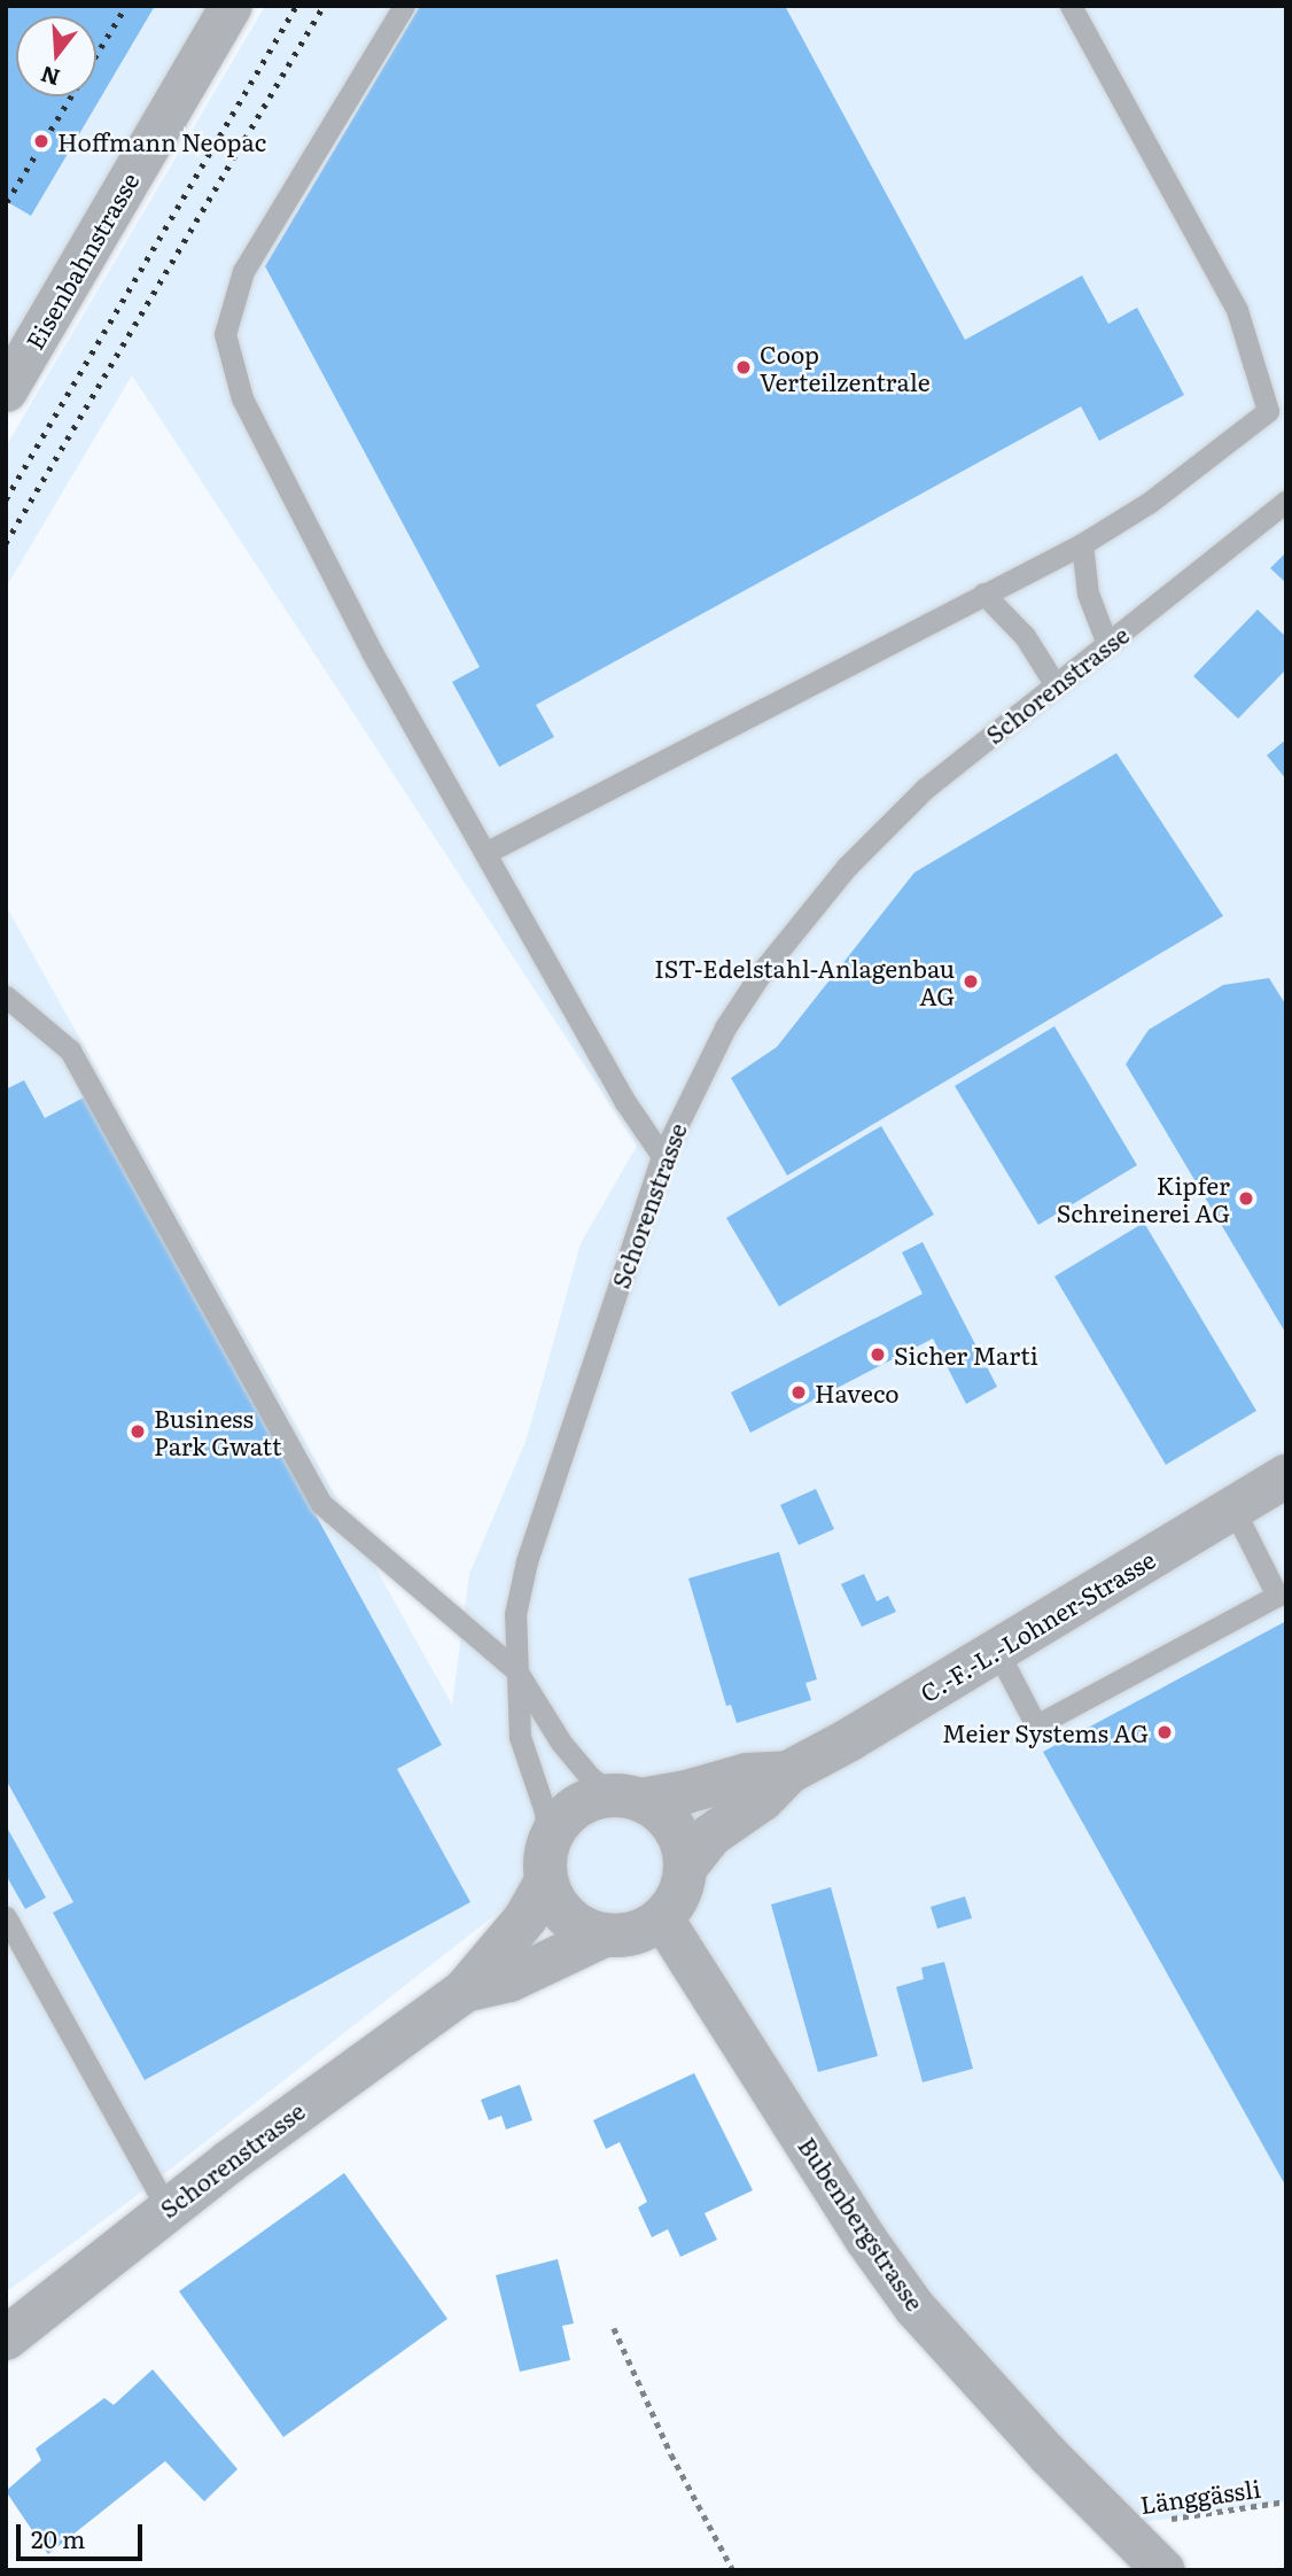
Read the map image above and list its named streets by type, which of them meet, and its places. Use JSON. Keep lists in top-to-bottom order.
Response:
{
  "streets": {
    "street": [
      "Eisenbahnstrasse",
      "Schorenstrasse",
      "C.-F.-L.-Lohner-Strasse",
      "Bubenbergstrasse"
    ],
    "path": ["Länggässli"]
  },
  "crossings": [
    ["Schorenstrasse", "C.-F.-L.-Lohner-Strasse"],
    ["Schorenstrasse", "Bubenbergstrasse"],
    ["C.-F.-L.-Lohner-Strasse", "Bubenbergstrasse"],
    ["Bubenbergstrasse", "Länggässli"]
  ],
  "places": [
    "Hoffmann Neopac",
    "Coop Verteilzentrale",
    "IST-Edelstahl-Anlagenbau AG",
    "Kipfer Schreinerei AG",
    "Sicher Marti",
    "Haveco",
    "Business Park Gwatt",
    "Meier Systems AG"
  ],
  "scale_bar": "20 m",
  "north": "bottom"
}
